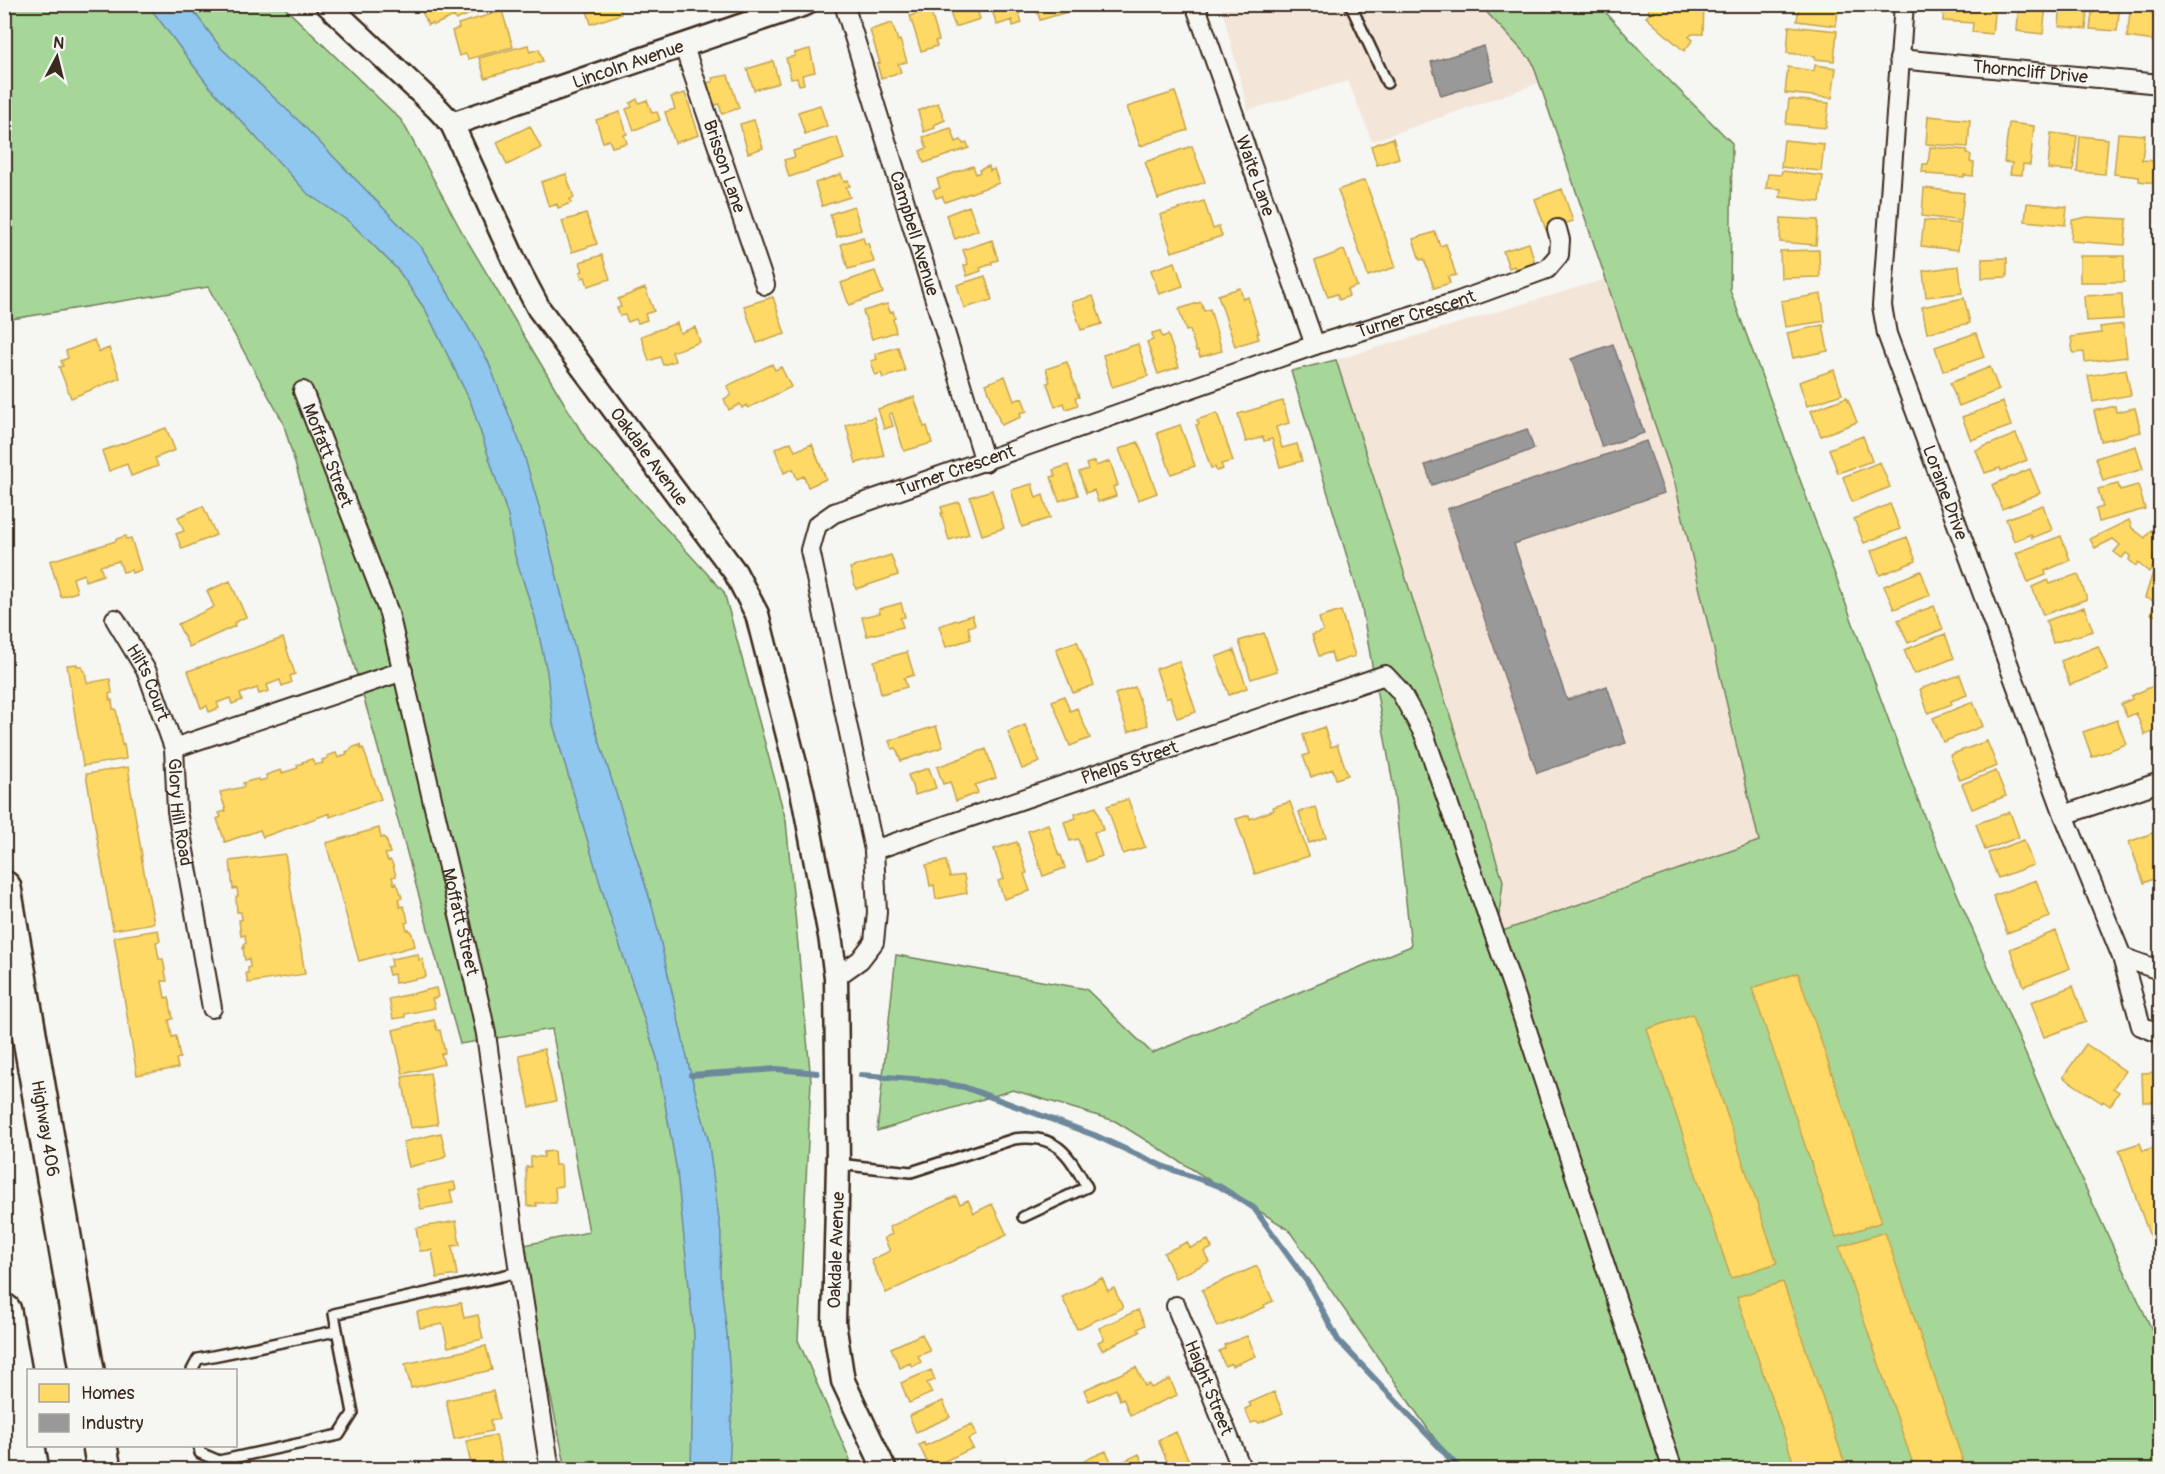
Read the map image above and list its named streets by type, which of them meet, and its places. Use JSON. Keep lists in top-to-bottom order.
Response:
{
  "streets": {
    "highway": ["Highway 406"],
    "street": [
      "Lincoln Avenue",
      "Thorncliff Drive",
      "Brisson Lane",
      "Waite Lane",
      "Campbell Avenue",
      "Turner Crescent",
      "Moffatt Street",
      "Oakdale Avenue",
      "Loraine Drive",
      "Hilts Court",
      "Phelps Street",
      "Glory Hill Road",
      "Haight Street"
    ]
  },
  "crossings": [
    ["Lincoln Avenue", "Brisson Lane"],
    ["Lincoln Avenue", "Oakdale Avenue"],
    ["Thorncliff Drive", "Loraine Drive"],
    ["Waite Lane", "Turner Crescent"],
    ["Campbell Avenue", "Turner Crescent"],
    ["Turner Crescent", "Oakdale Avenue"],
    ["Turner Crescent", "Phelps Street"],
    ["Moffatt Street", "Glory Hill Road"],
    ["Hilts Court", "Glory Hill Road"]
  ],
  "legend": ["Homes", "Industry"],
  "north": "top"
}
